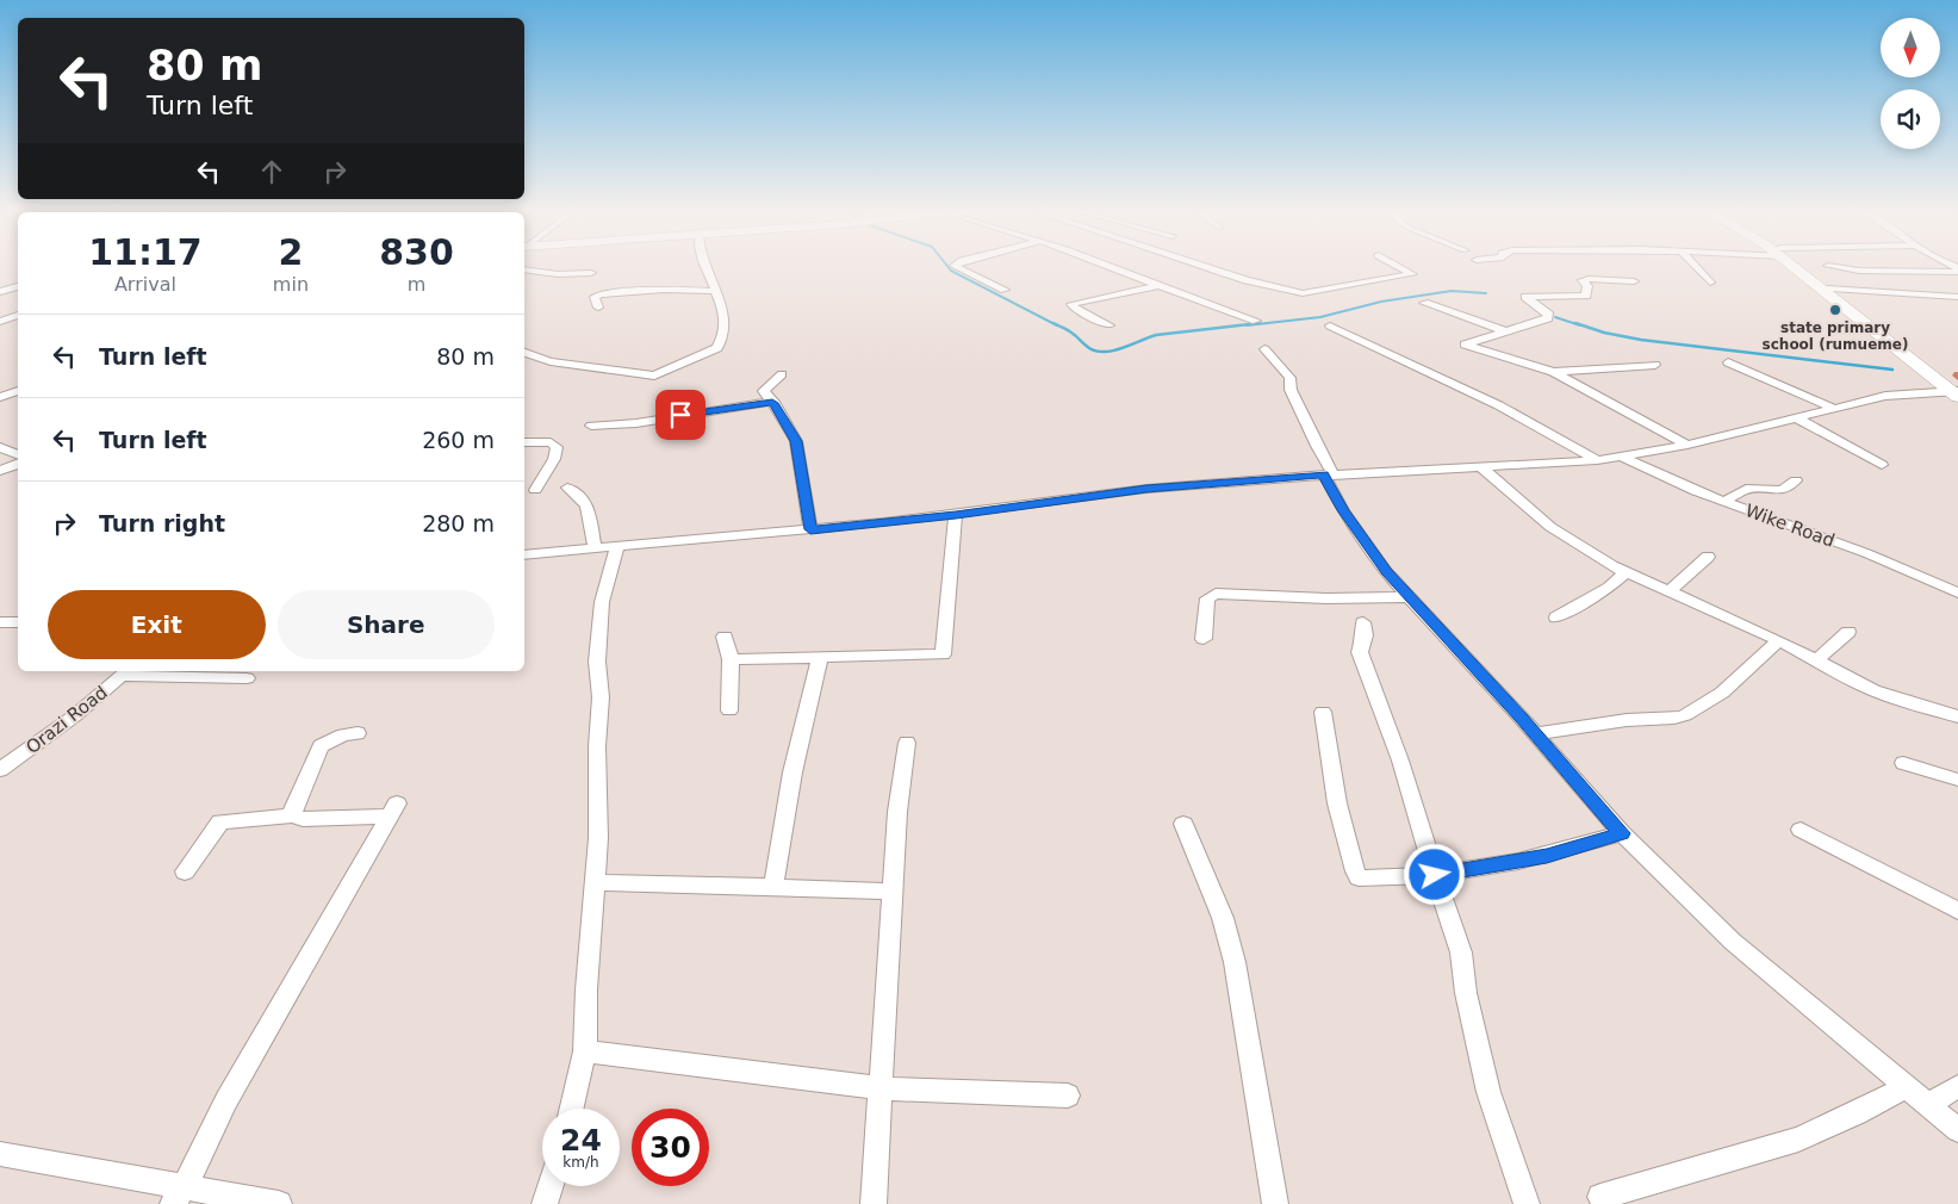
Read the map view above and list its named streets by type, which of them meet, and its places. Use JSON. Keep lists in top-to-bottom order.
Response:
{
  "streets": {
    "street": ["Wike Road", "Orazi Road"]
  },
  "places": ["state primary school (rumueme)"],
  "north": "bottom",
  "page": {
    "turn": ["80 m", "Turn left"],
    "eta": [
      "11:17",
      "Arrival",
      "2",
      "min",
      "830",
      "m"
    ],
    "list": [
      {
        "name": "Turn left",
        "value": "80 m"
      },
      {
        "name": "Turn left",
        "value": "260 m"
      },
      {
        "name": "Turn right",
        "value": "280 m"
      }
    ],
    "buttons": ["Exit", "Share"],
    "speed": "24 km/h",
    "limit": "30"
  }
}
